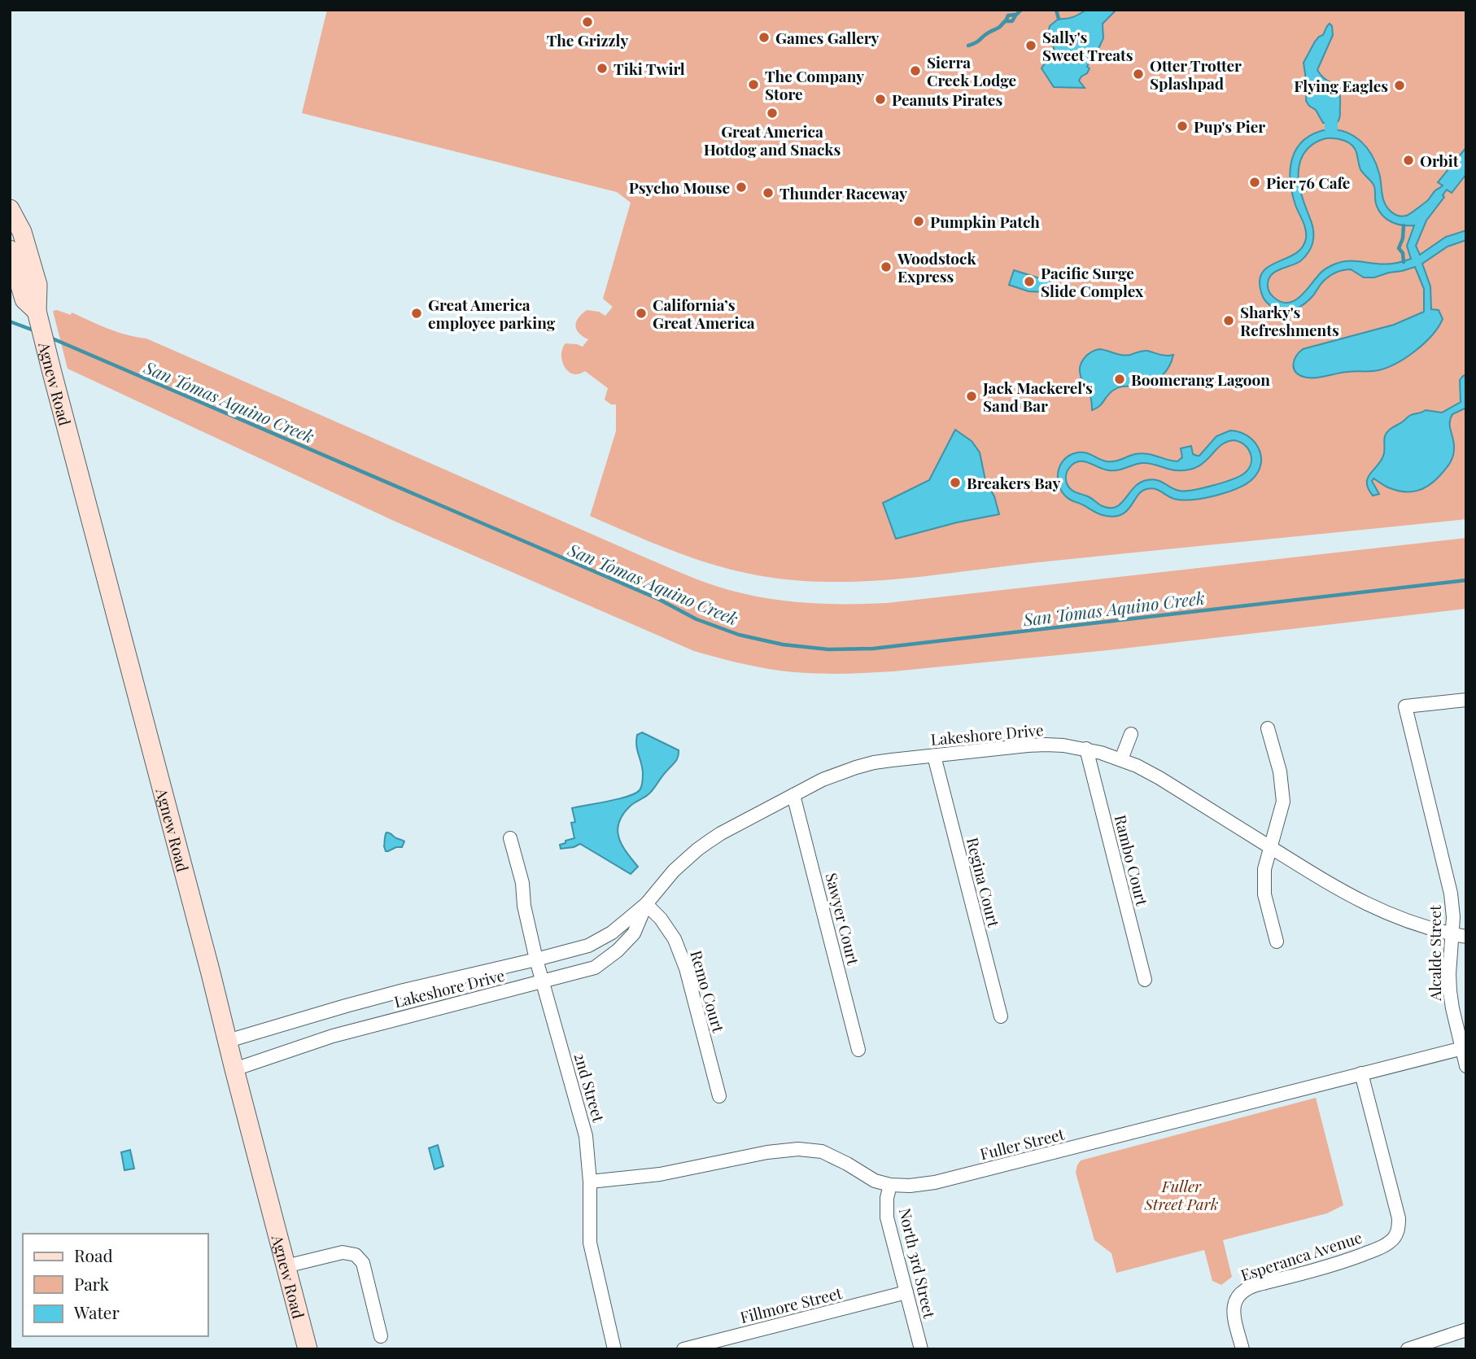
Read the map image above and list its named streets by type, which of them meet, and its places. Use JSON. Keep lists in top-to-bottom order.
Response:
{
  "streets": {
    "street": [
      "Agnew Road",
      "Lakeshore Drive",
      "Rambo Court",
      "Regina Court",
      "Sawyer Court",
      "Alcalde Street",
      "Remo Court",
      "2nd Street",
      "Fuller Street",
      "Esperanca Avenue",
      "North 3rd Street",
      "Fillmore Street"
    ]
  },
  "crossings": [
    ["Agnew Road", "Lakeshore Drive"],
    ["Lakeshore Drive", "Rambo Court"],
    ["Lakeshore Drive", "Regina Court"],
    ["Lakeshore Drive", "Sawyer Court"],
    ["Lakeshore Drive", "Alcalde Street"],
    ["Lakeshore Drive", "Remo Court"],
    ["Lakeshore Drive", "2nd Street"],
    ["Alcalde Street", "Fuller Street"],
    ["2nd Street", "Fuller Street"],
    ["Fuller Street", "Esperanca Avenue"],
    ["Fuller Street", "North 3rd Street"],
    ["North 3rd Street", "Fillmore Street"]
  ],
  "water": ["San Tomas Aquino Creek"],
  "parks": ["Fuller Street Park"],
  "places": [
    "The Grizzly",
    "Games Gallery",
    "Sally's Sweet Treats",
    "Tiki Twirl",
    "Sierra Creek Lodge",
    "Otter Trotter Splashpad",
    "The Company Store",
    "Flying Eagles",
    "Peanuts Pirates",
    "Great America Hotdog and Snacks",
    "Pup's Pier",
    "Orbit",
    "Pier 76 Cafe",
    "Psycho Mouse",
    "Thunder Raceway",
    "Pumpkin Patch",
    "Woodstock Express",
    "Pacific Surge Slide Complex",
    "Great America employee parking",
    "California’s Great America",
    "Sharky's Refreshments",
    "Boomerang Lagoon",
    "Jack Mackerel's Sand Bar",
    "Breakers Bay"
  ],
  "legend": ["Road", "Park", "Water"]
}
